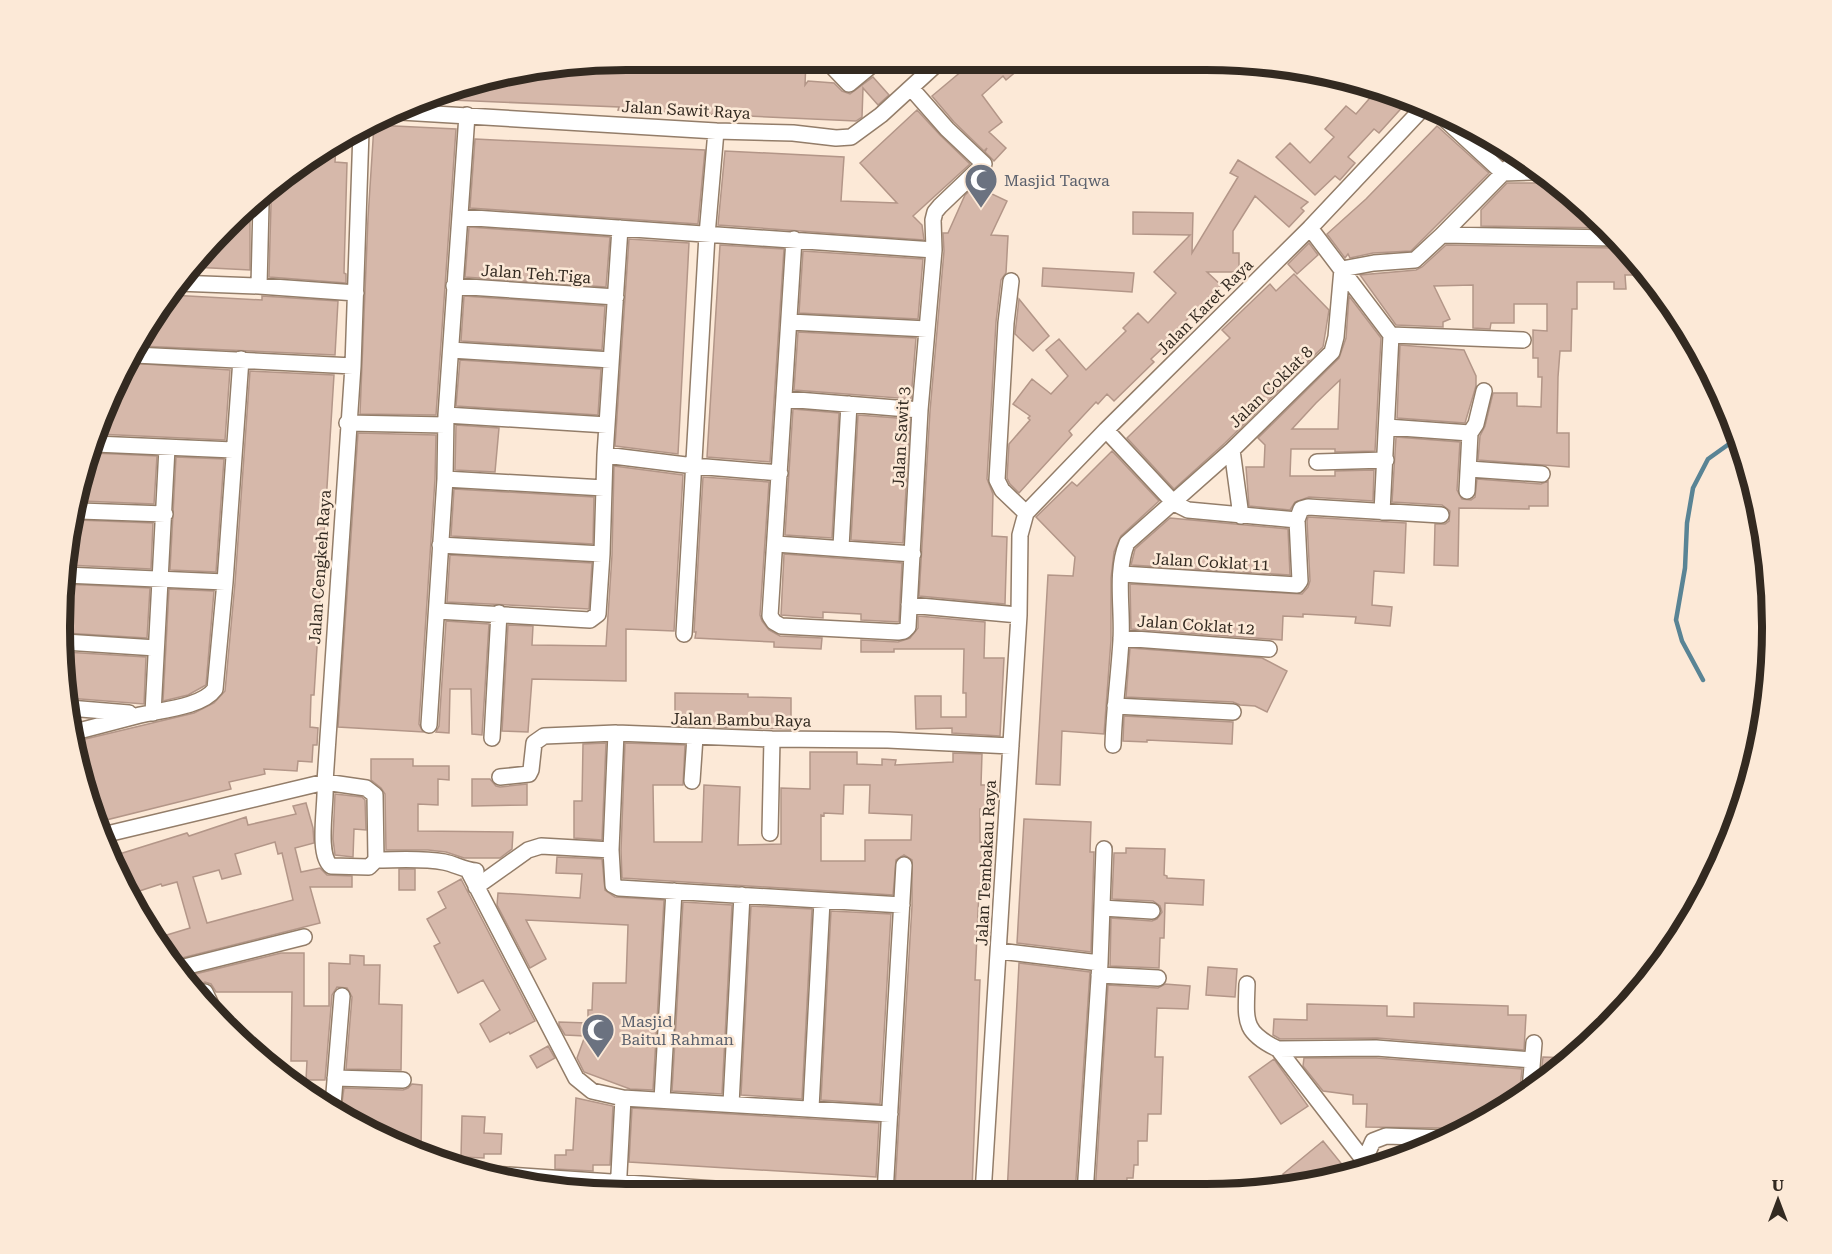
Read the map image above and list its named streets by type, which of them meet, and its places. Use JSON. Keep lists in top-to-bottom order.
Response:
{
  "streets": {
    "street": [
      "Jalan Sawit Raya",
      "Jalan Teh.Tiga",
      "Jalan Karet Raya",
      "Jalan Coklat 8",
      "Jalan Sawit 3",
      "Jalan Coklat 11",
      "Jalan Cengkeh Raya",
      "Jalan Coklat 12",
      "Jalan Bambu Raya",
      "Jalan Tembakau Raya"
    ]
  },
  "crossings": [
    ["Jalan Sawit Raya", "Jalan Sawit 3"],
    ["Jalan Karet Raya", "Jalan Tembakau Raya"],
    ["Jalan Coklat 8", "Jalan Coklat 11"],
    ["Jalan Coklat 8", "Jalan Coklat 12"],
    ["Jalan Bambu Raya", "Jalan Tembakau Raya"]
  ],
  "places": {
    "mosque": ["Masjid Taqwa", "Masjid Baitul Rahman"]
  },
  "north": "top"
}
